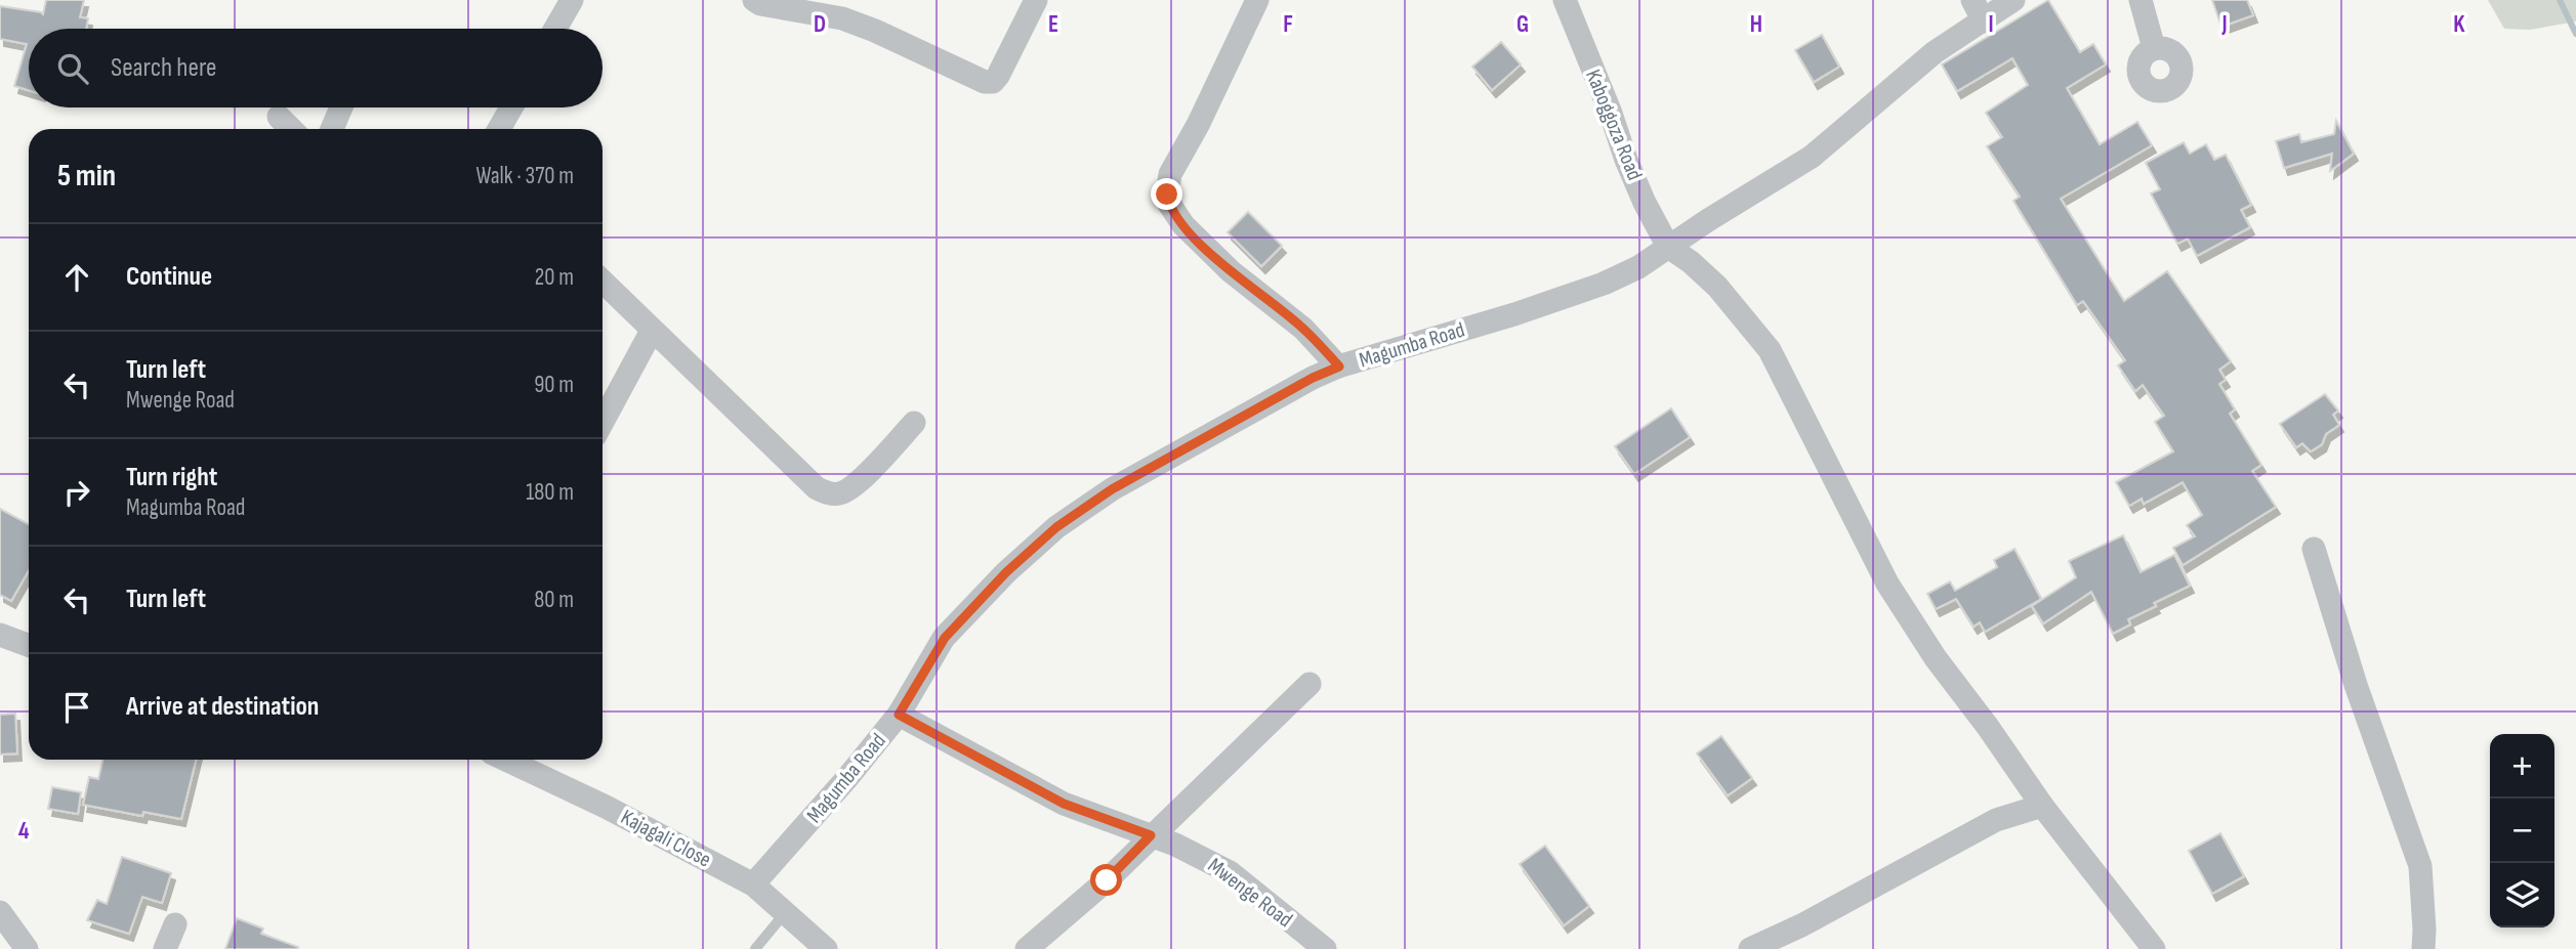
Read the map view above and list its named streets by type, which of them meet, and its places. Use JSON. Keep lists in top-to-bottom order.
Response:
{
  "streets": {
    "street": [
      "Kaboggoza Road",
      "Magumba Road",
      "Kajagali Close",
      "Mwenge Road"
    ]
  },
  "crossings": [
    ["Kaboggoza Road", "Magumba Road"],
    ["Magumba Road", "Kajagali Close"],
    ["Magumba Road", "Mwenge Road"]
  ],
  "page": {
    "search": "Search here",
    "heading": ["5 min", "Walk · 370 m"],
    "list": [
      ["Continue", "20 m"],
      ["Turn left", "Mwenge Road", "90 m"],
      ["Turn right", "Magumba Road", "180 m"],
      ["Turn left", "80 m"],
      "Arrive at destination"
    ],
    "map_buttons": ["+", "−"]
  },
  "grid": {
    "columns": [
      "D",
      "E",
      "F",
      "G",
      "H",
      "I",
      "J",
      "K"
    ],
    "rows": ["4"]
  }
}
